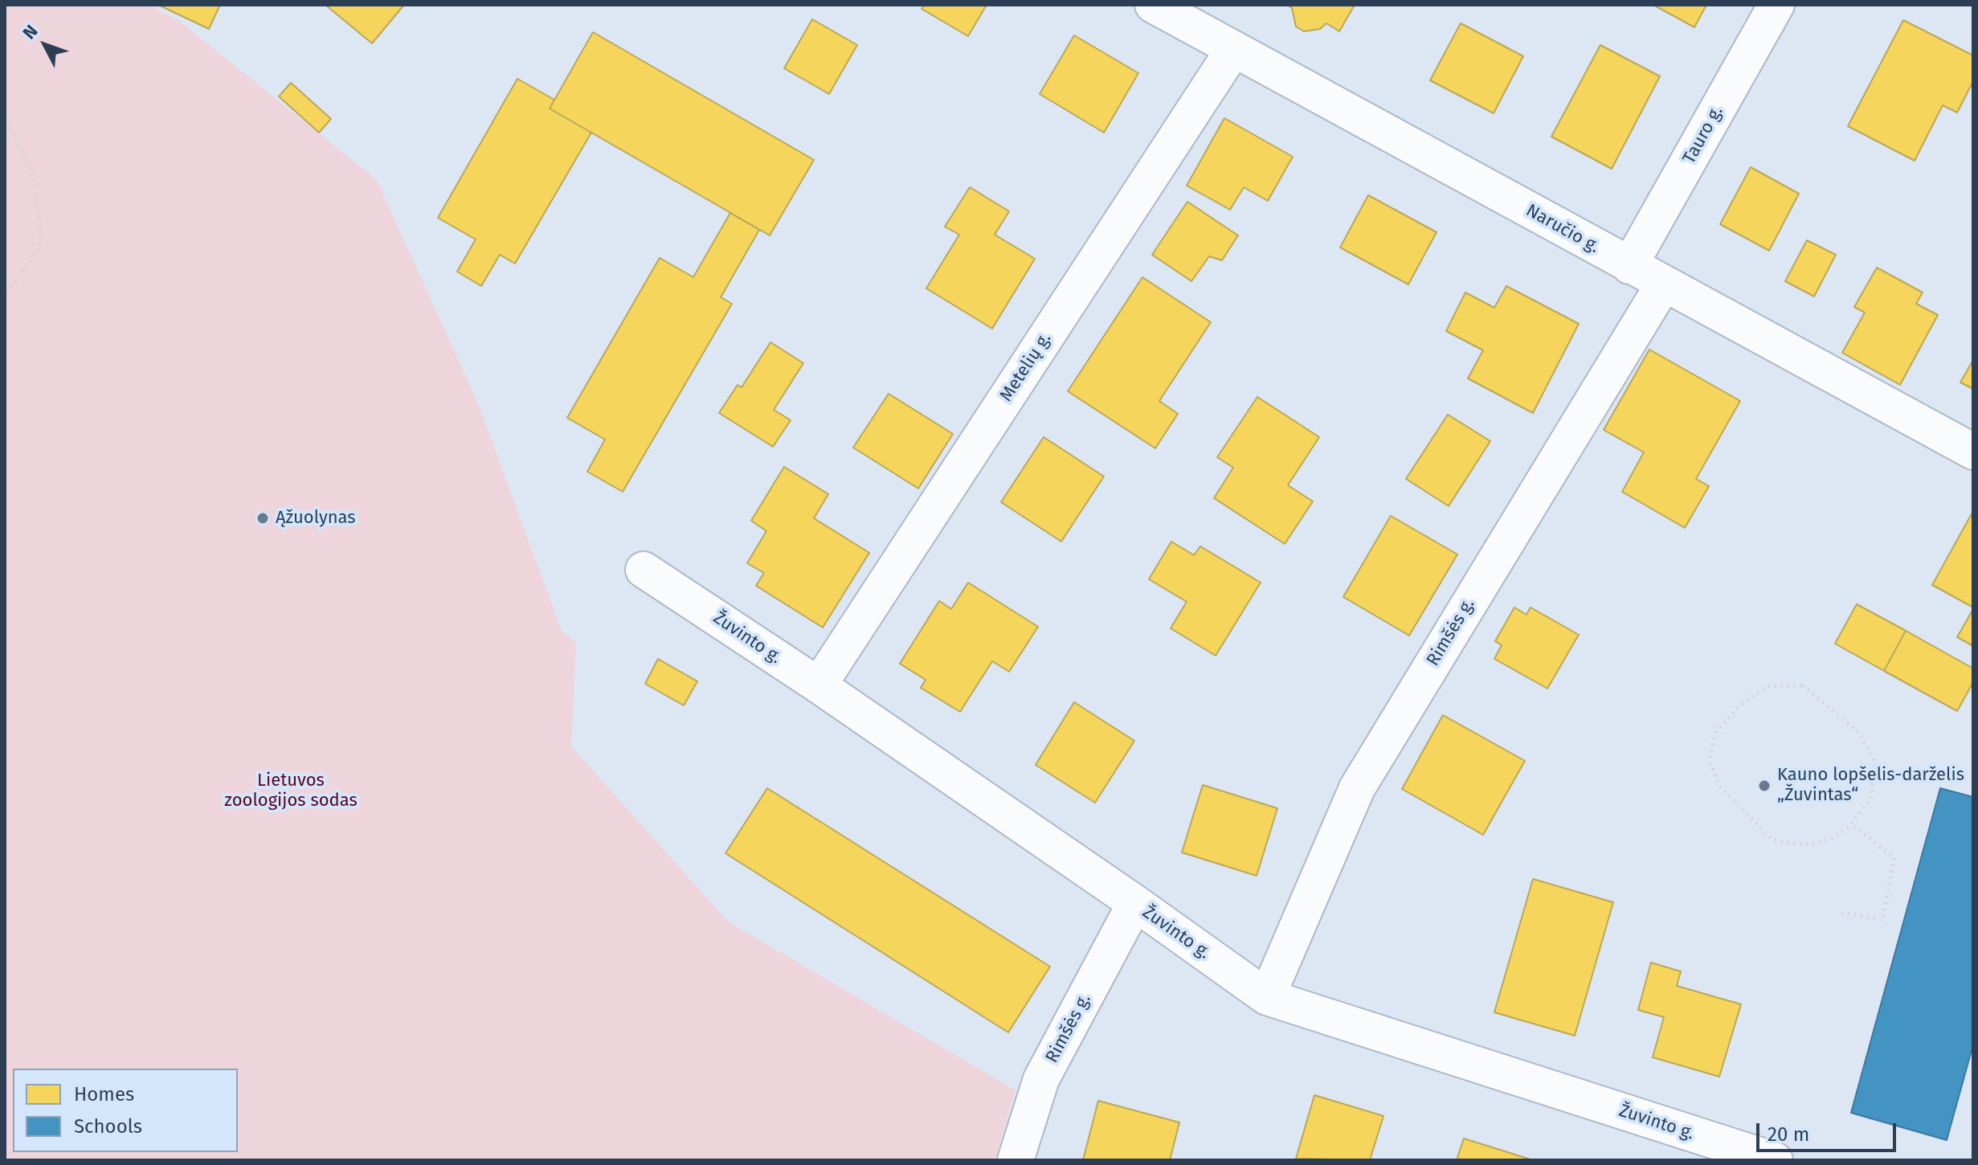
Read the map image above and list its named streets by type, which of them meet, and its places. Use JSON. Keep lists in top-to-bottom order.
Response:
{
  "streets": {
    "street": [
      "Tauro g.",
      "Naručio g.",
      "Metelių g.",
      "Rimšės g.",
      "Žuvinto g."
    ]
  },
  "crossings": [
    ["Tauro g.", "Naručio g."],
    ["Naručio g.", "Metelių g."],
    ["Naručio g.", "Rimšės g."],
    ["Metelių g.", "Žuvinto g."],
    ["Rimšės g.", "Žuvinto g."]
  ],
  "parks": ["Lietuvos zoologijos sodas"],
  "places": ["Ąžuolynas", "Kauno lopšelis-darželis „Žuvintas“"],
  "legend": ["Homes", "Schools"],
  "scale_bar": "20 m",
  "north": "top left"
}
